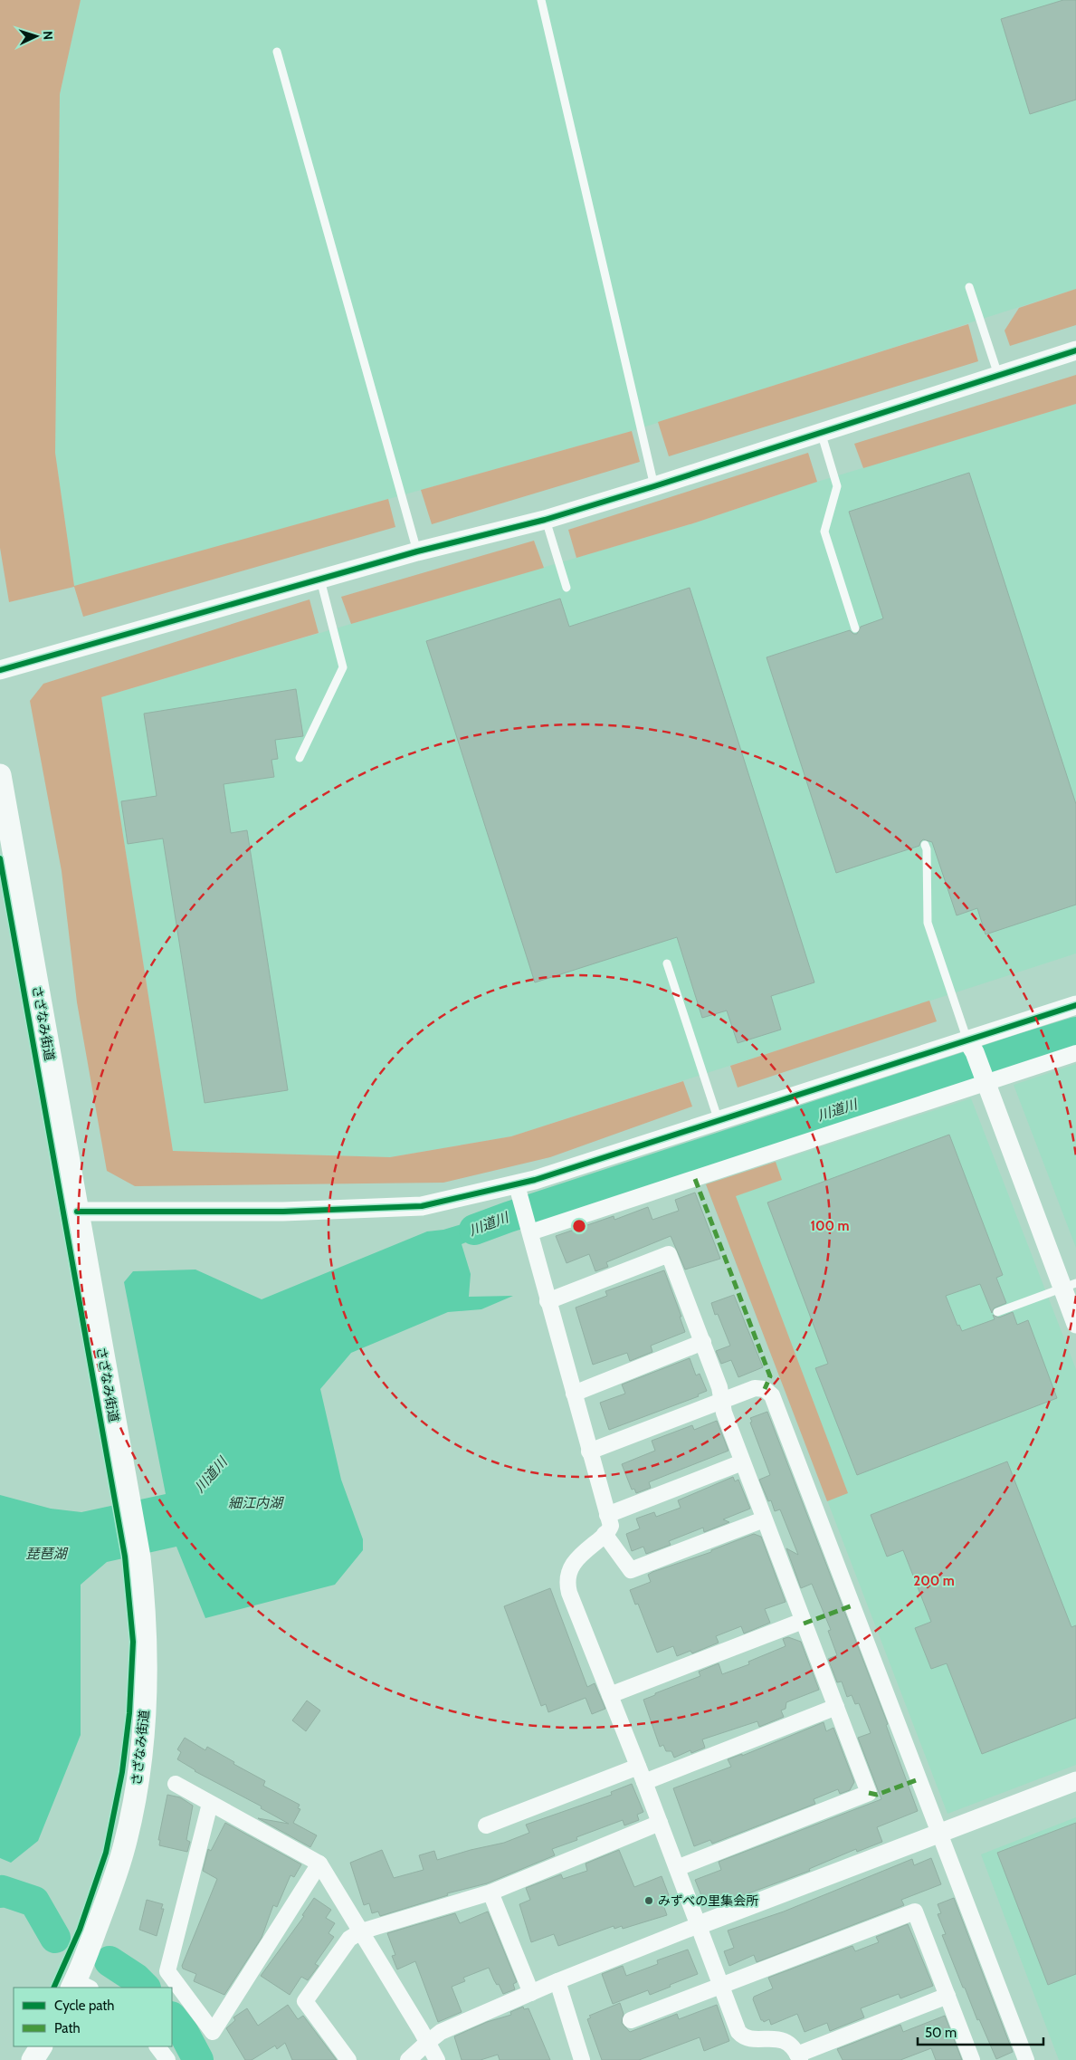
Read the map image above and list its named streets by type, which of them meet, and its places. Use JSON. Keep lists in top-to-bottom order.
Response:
{
  "streets": {
    "main road": ["さざなみ街道"]
  },
  "water": ["川道川", "細江内湖", "琵琶湖"],
  "places": ["みずべの里集会所"],
  "legend": ["Cycle path", "Path"],
  "scale_bar": "50 m",
  "north": "right",
  "rings": ["100 m", "200 m"]
}
